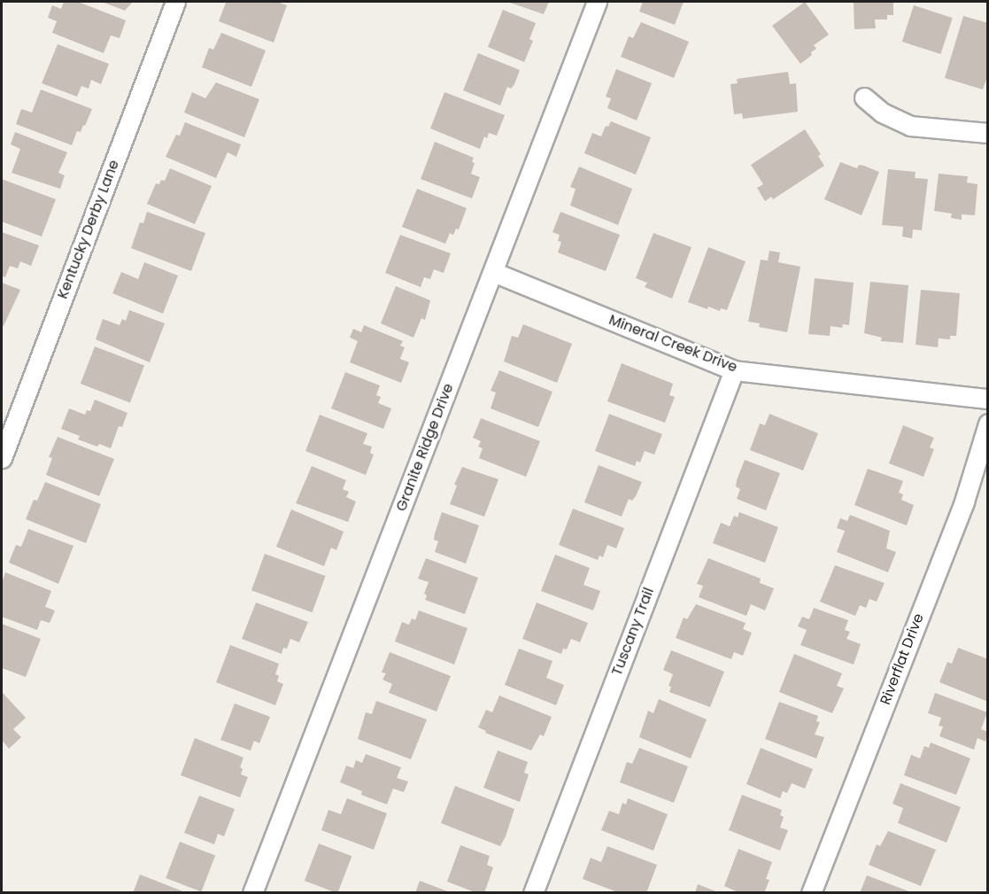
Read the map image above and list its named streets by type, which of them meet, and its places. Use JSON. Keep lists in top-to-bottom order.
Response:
{
  "streets": {
    "street": [
      "Kentucky Derby Lane",
      "Mineral Creek Drive",
      "Granite Ridge Drive",
      "Tuscany Trail",
      "Riverflat Drive"
    ]
  },
  "crossings": [
    ["Mineral Creek Drive", "Granite Ridge Drive"],
    ["Mineral Creek Drive", "Tuscany Trail"]
  ]
}
